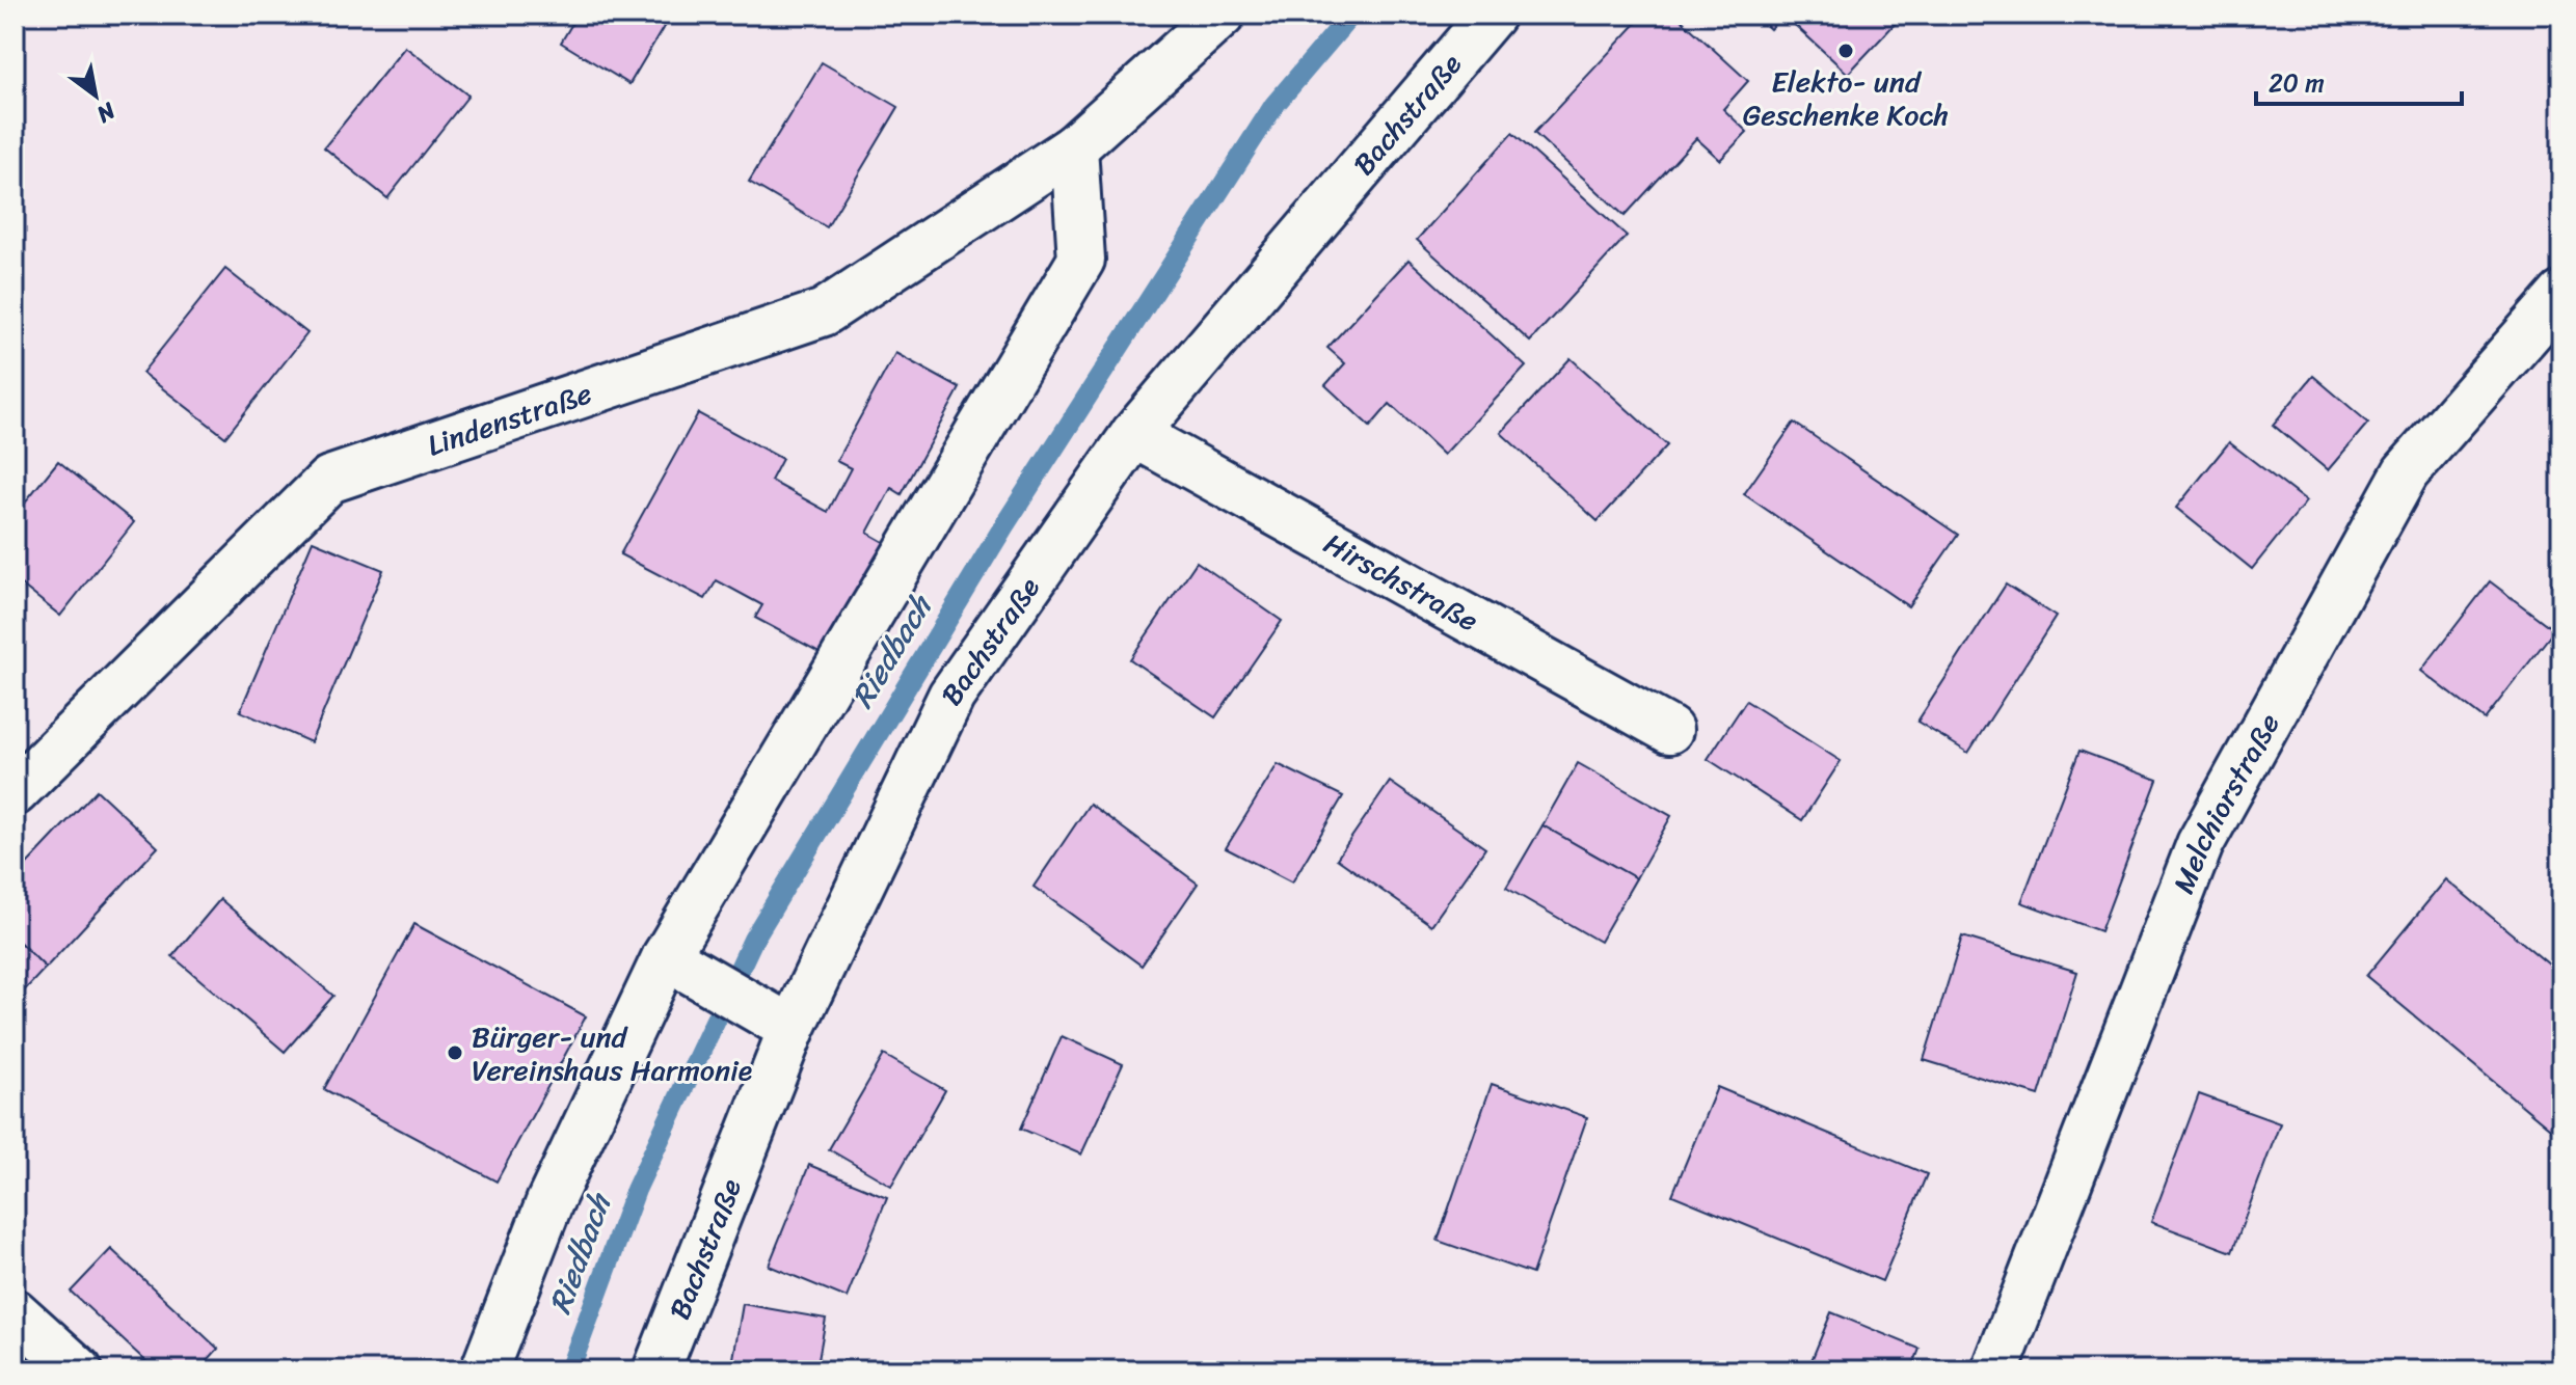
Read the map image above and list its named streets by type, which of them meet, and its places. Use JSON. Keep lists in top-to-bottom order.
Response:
{
  "streets": {
    "street": [
      "Bachstraße",
      "Lindenstraße",
      "Hirschstraße",
      "Melchiorstraße"
    ]
  },
  "crossings": [
    ["Bachstraße", "Hirschstraße"]
  ],
  "water": ["Riedbach"],
  "places": ["Elekto- und Geschenke Koch", "Bürger- und Vereinshaus Harmonie"],
  "scale_bar": "20 m",
  "north": "bottom right"
}
